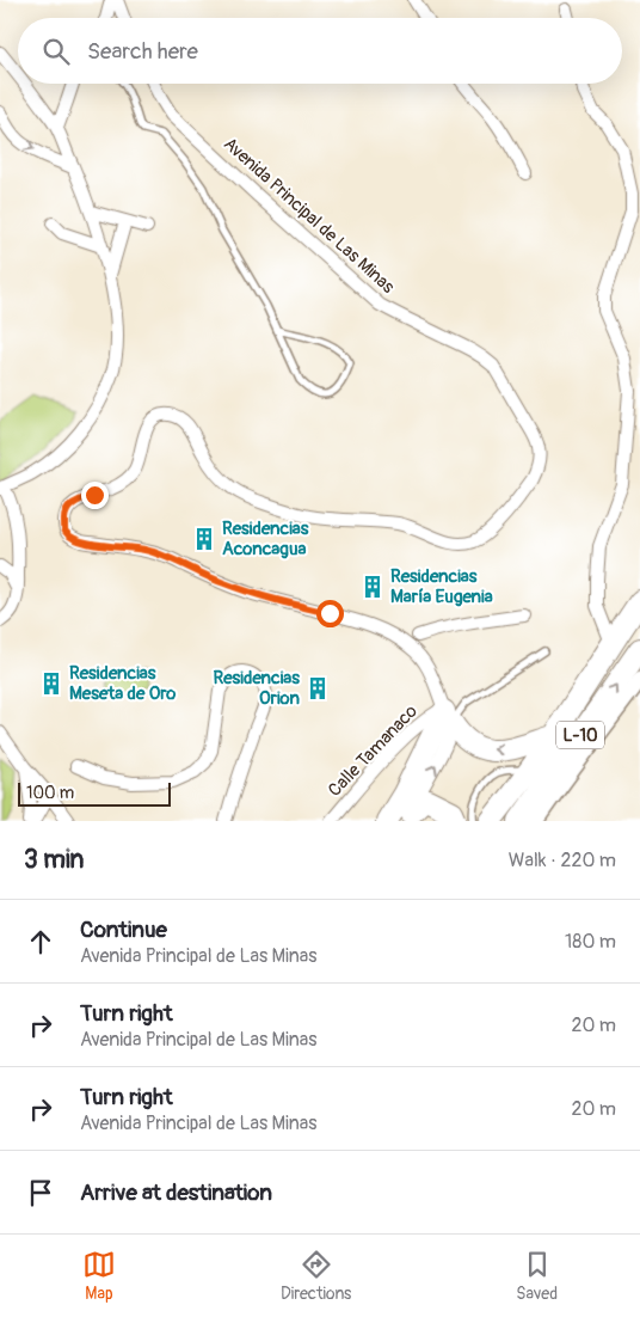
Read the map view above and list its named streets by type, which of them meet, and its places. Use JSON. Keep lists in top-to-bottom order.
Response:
{
  "streets": {
    "highway": ["L-10"],
    "street": ["Avenida Principal de Las Minas", "Calle Tamanaco"]
  },
  "crossings": [
    ["Avenida Principal de Las Minas", "Calle Tamanaco"]
  ],
  "places": {
    "building": [
      "Residencias Aconcagua",
      "Residencias María Eugenia",
      "Residencias Meseta de Oro",
      "Residencias Orion"
    ]
  },
  "scale_bar": "100 m",
  "page": {
    "search": "Search here",
    "scale": "100 m",
    "heading": ["3 min", "Walk · 220 m"],
    "list": [
      ["Continue", "Avenida Principal de Las Minas", "180 m"],
      ["Turn right", "Avenida Principal de Las Minas", "20 m"],
      ["Turn right", "Avenida Principal de Las Minas", "20 m"],
      "Arrive at destination"
    ],
    "nav": ["Map", "Directions", "Saved"]
  }
}
